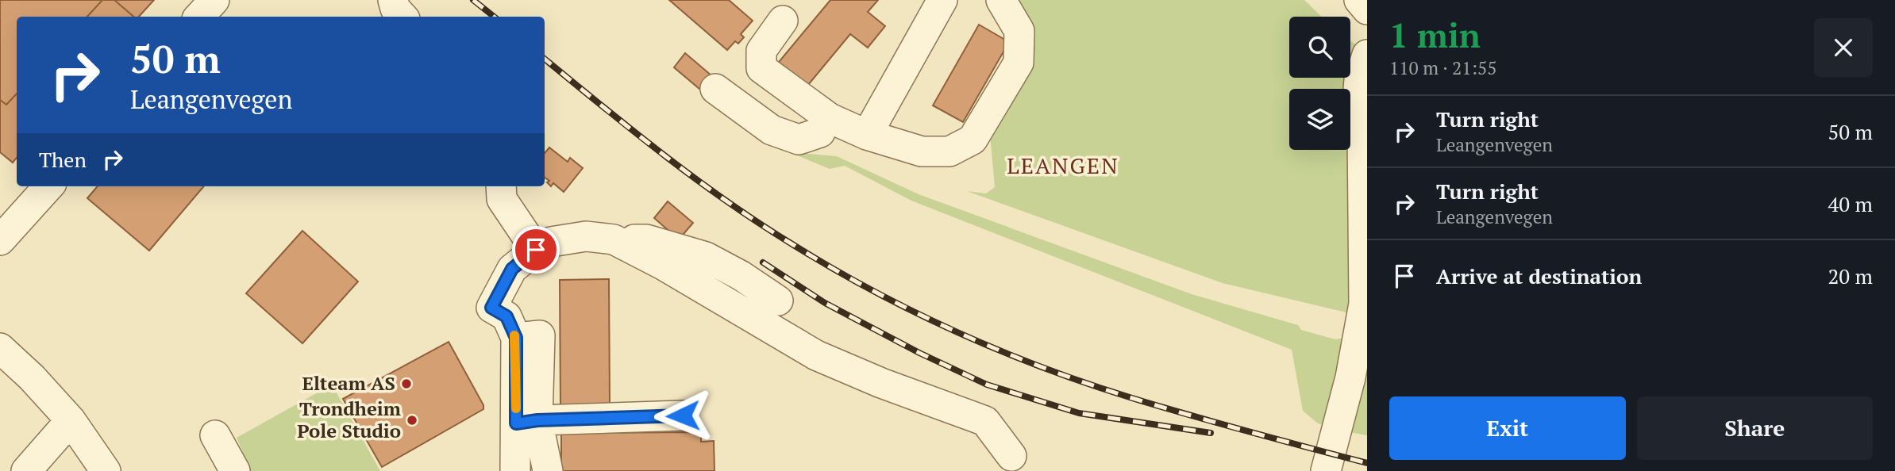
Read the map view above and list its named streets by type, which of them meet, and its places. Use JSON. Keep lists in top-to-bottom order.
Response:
{
  "districts": ["LEANGEN"],
  "places": ["Elteam AS", "Trondheim Pole Studio"],
  "page": {
    "heading": ["1 min", "110 m · 21:55"],
    "turn": ["50 m", "Leangenvegen"],
    "list": [
      {
        "name": "Turn right",
        "note": "Leangenvegen",
        "value": "50 m"
      },
      {
        "name": "Turn right",
        "note": "Leangenvegen",
        "value": "40 m"
      },
      {
        "name": "Arrive at destination",
        "value": "20 m"
      }
    ],
    "then": "Then",
    "buttons": ["Exit", "Share"]
  }
}
